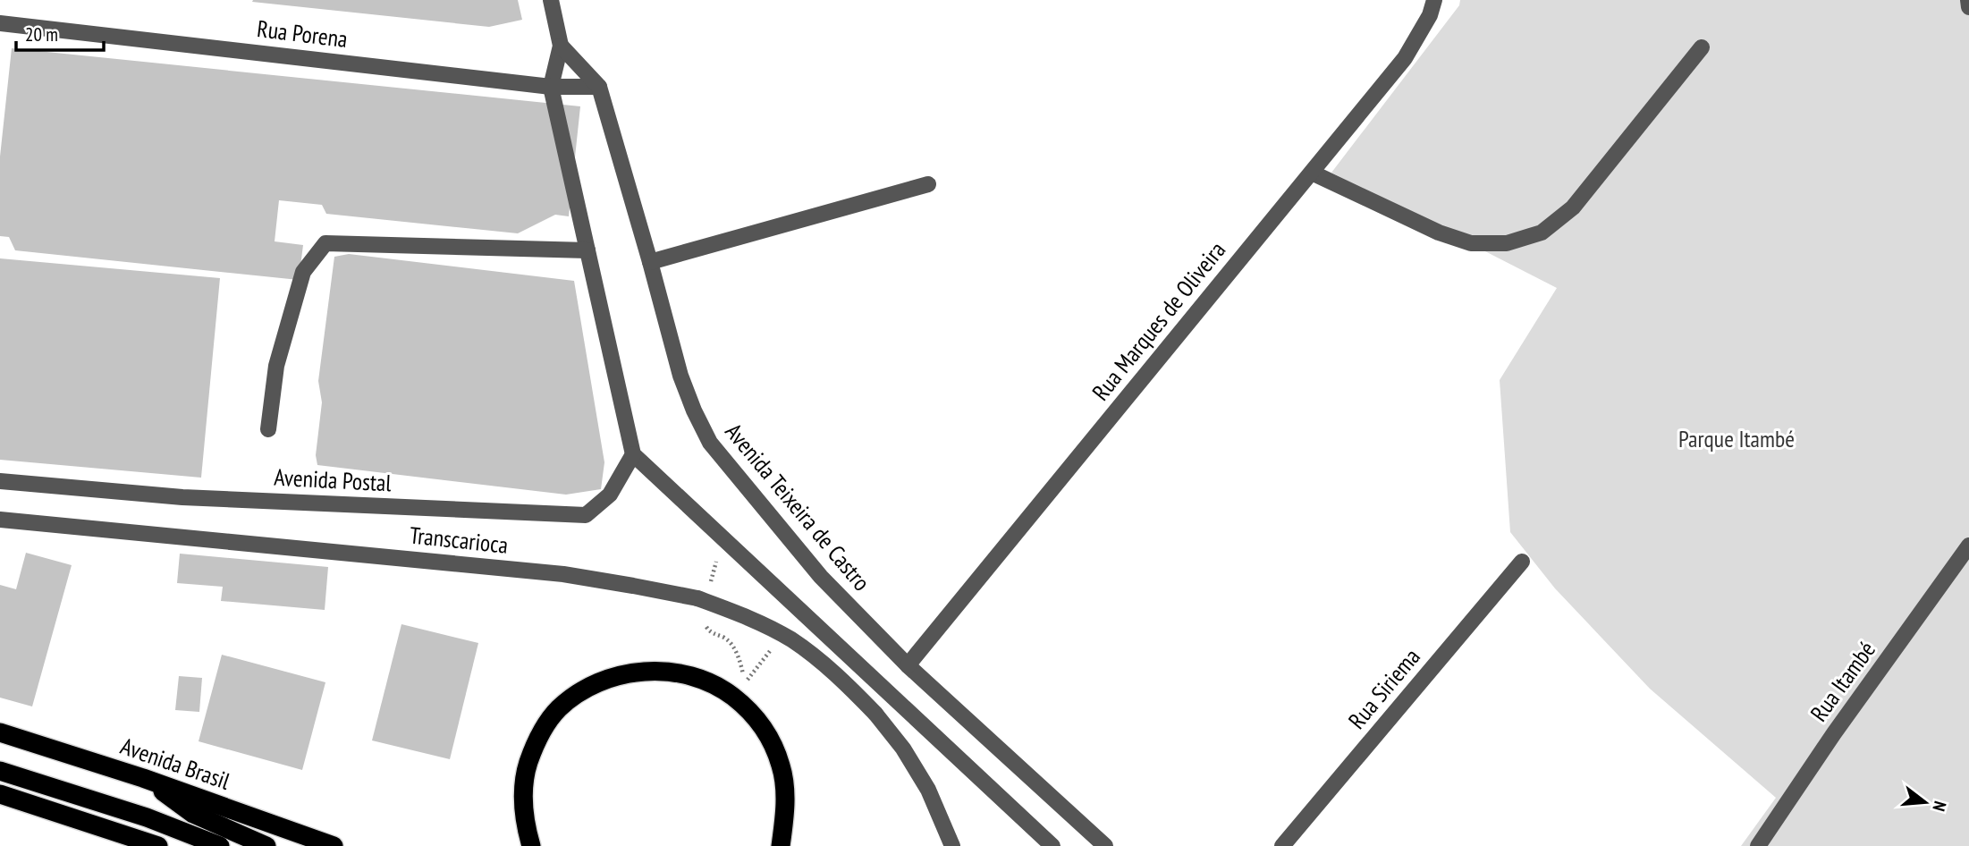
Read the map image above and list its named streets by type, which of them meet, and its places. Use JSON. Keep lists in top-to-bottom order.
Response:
{
  "streets": {
    "highway": ["Avenida Brasil"],
    "street": [
      "Rua Porena",
      "Rua Marques de Oliveira",
      "Avenida Postal",
      "Avenida Teixeira de Castro",
      "Transcarioca",
      "Rua Itambé",
      "Rua Siriema"
    ]
  },
  "crossings": [
    ["Rua Porena", "Avenida Teixeira de Castro"],
    ["Rua Marques de Oliveira", "Avenida Teixeira de Castro"]
  ],
  "parks": ["Parque Itambé"],
  "scale_bar": "20 m",
  "north": "right"
}
